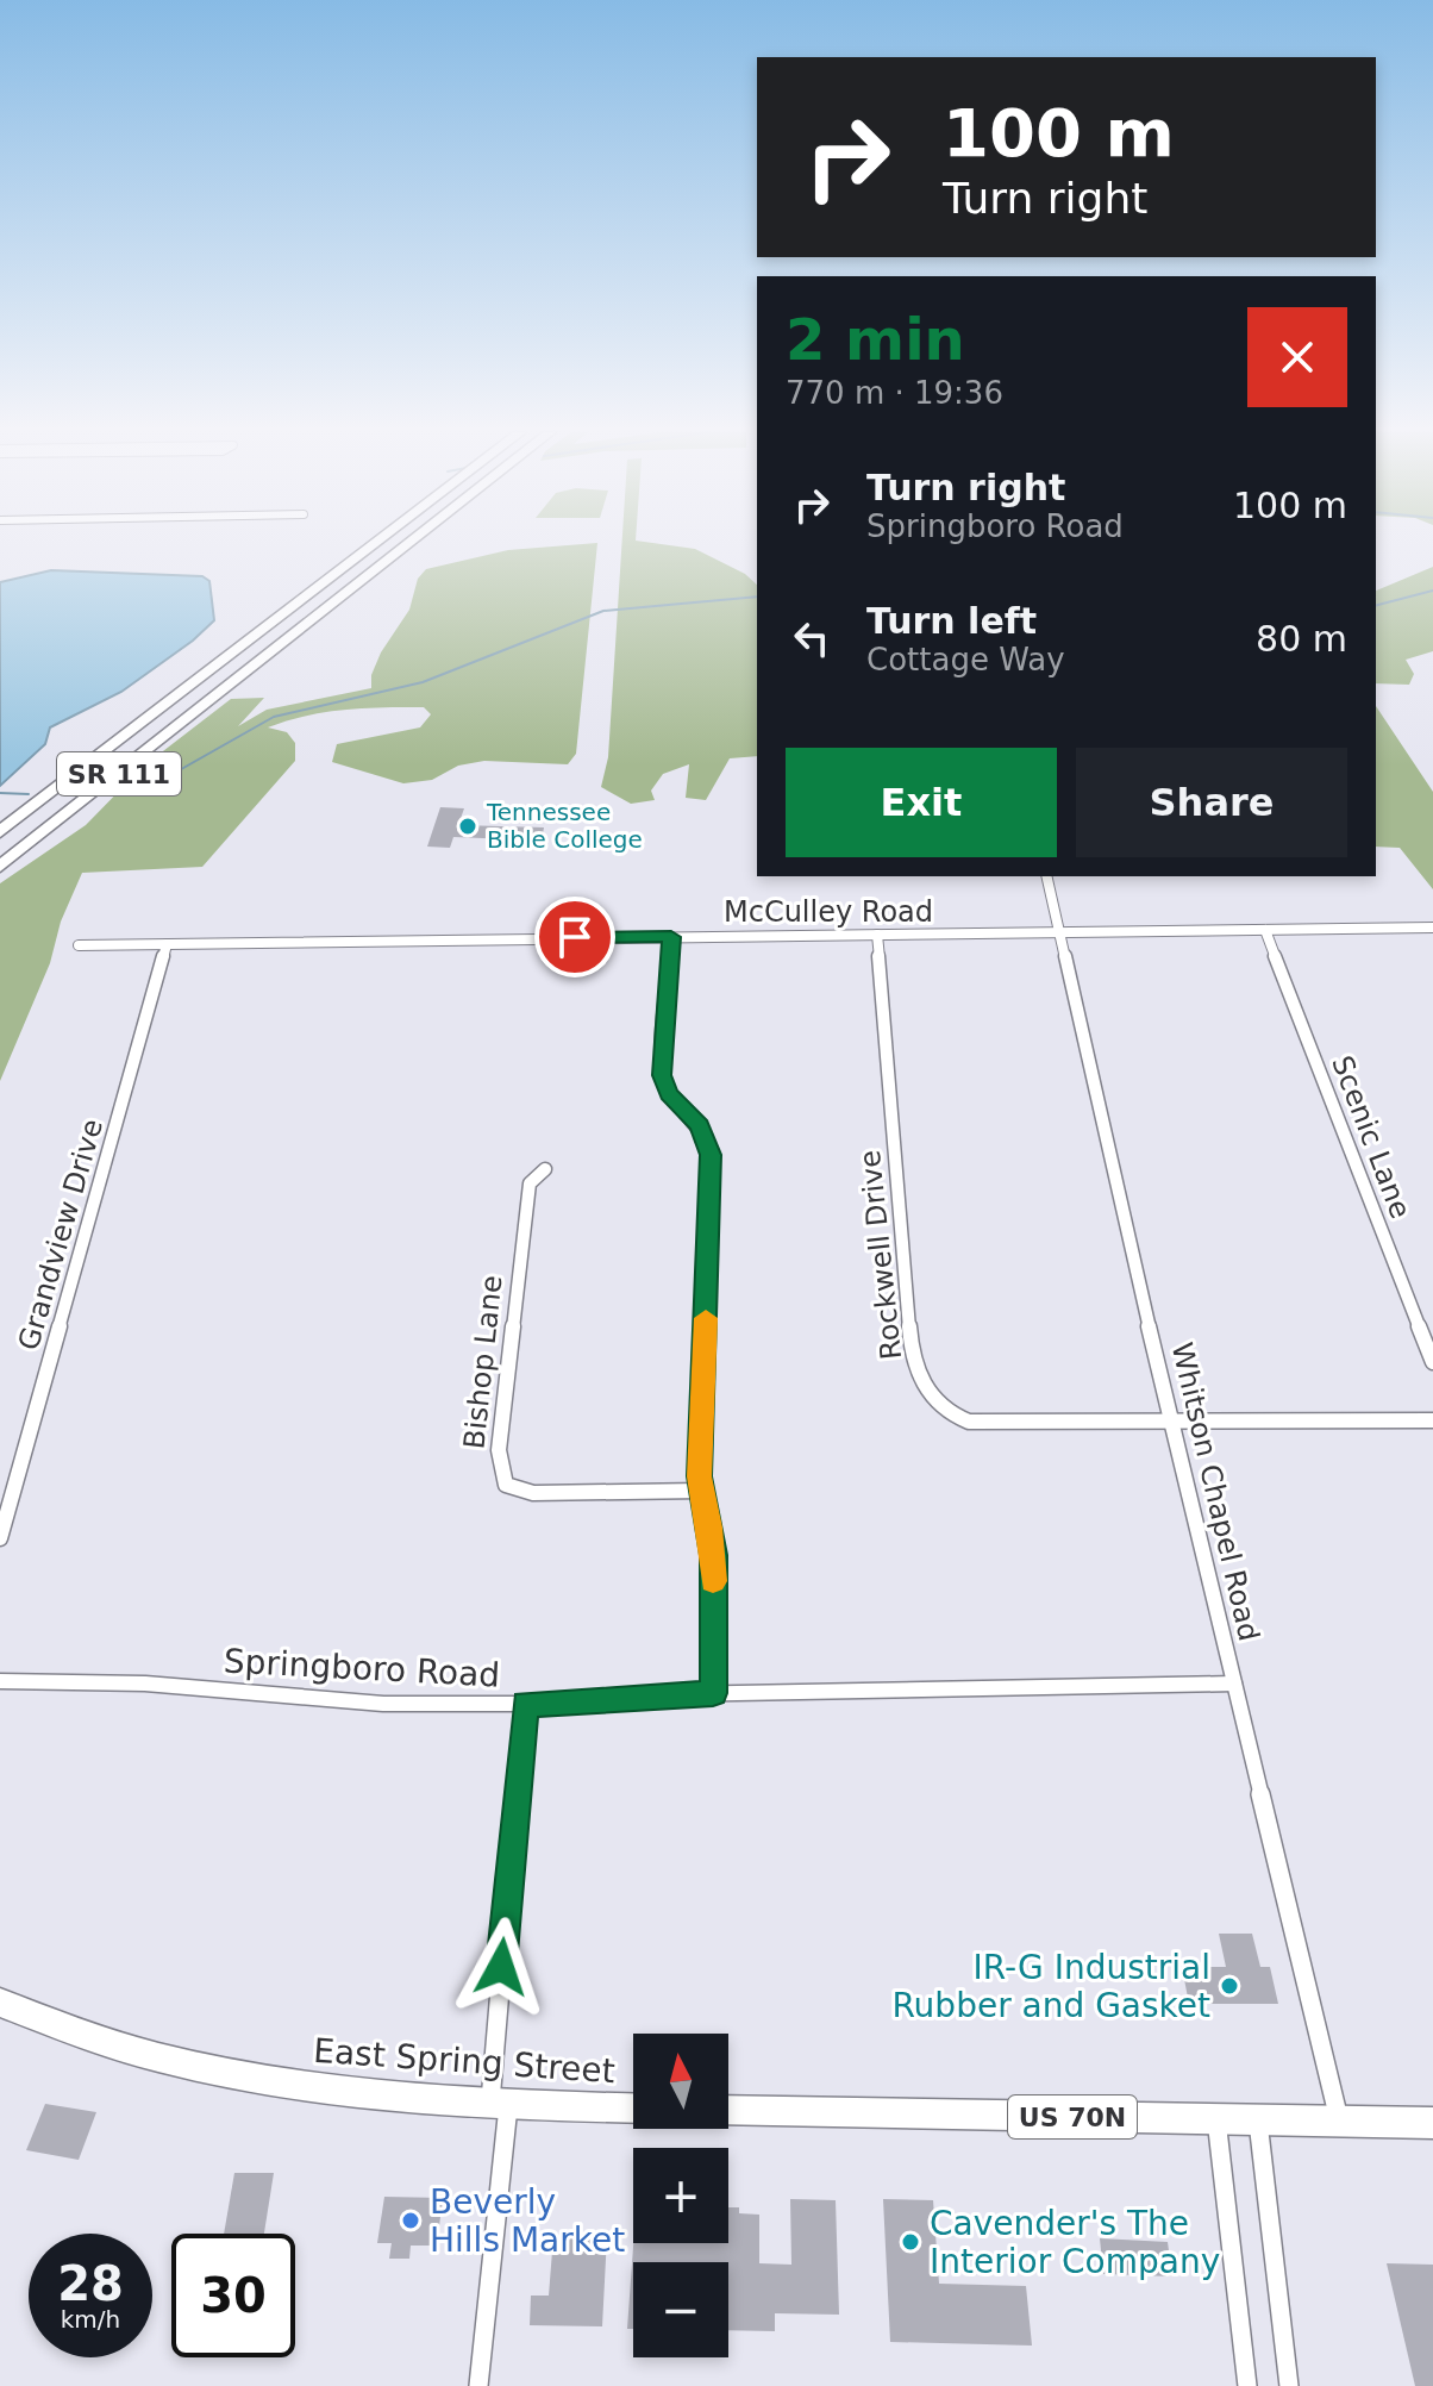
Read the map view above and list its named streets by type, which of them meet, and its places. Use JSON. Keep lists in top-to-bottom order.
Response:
{
  "streets": {
    "highway": ["SR 111"],
    "main road": ["East Spring Street", "US 70N"],
    "street": [
      "McCulley Road",
      "Scenic Lane",
      "Grandview Drive",
      "Rockwell Drive",
      "Bishop Lane",
      "Whitson Chapel Road",
      "Springboro Road"
    ]
  },
  "crossings": [
    ["McCulley Road", "Scenic Lane"],
    ["McCulley Road", "Grandview Drive"],
    ["McCulley Road", "Rockwell Drive"],
    ["McCulley Road", "Whitson Chapel Road"],
    ["Rockwell Drive", "Whitson Chapel Road"],
    ["Whitson Chapel Road", "Springboro Road"],
    ["Whitson Chapel Road", "US 70N"]
  ],
  "places": [
    "Tennessee Bible College",
    "IR-G Industrial Rubber and Gasket",
    "Beverly Hills Market",
    "Cavender's The Interior Company"
  ],
  "north": "top",
  "page": {
    "turn": ["100 m", "Turn right"],
    "heading": ["2 min", "770 m · 19:36"],
    "list": [
      {
        "name": "Turn right",
        "note": "Springboro Road",
        "value": "100 m"
      },
      {
        "name": "Turn left",
        "note": "Cottage Way",
        "value": "80 m"
      }
    ],
    "buttons": ["Exit", "Share"],
    "map_buttons": ["+", "−"],
    "speed": "28 km/h",
    "limit": "30"
  }
}
